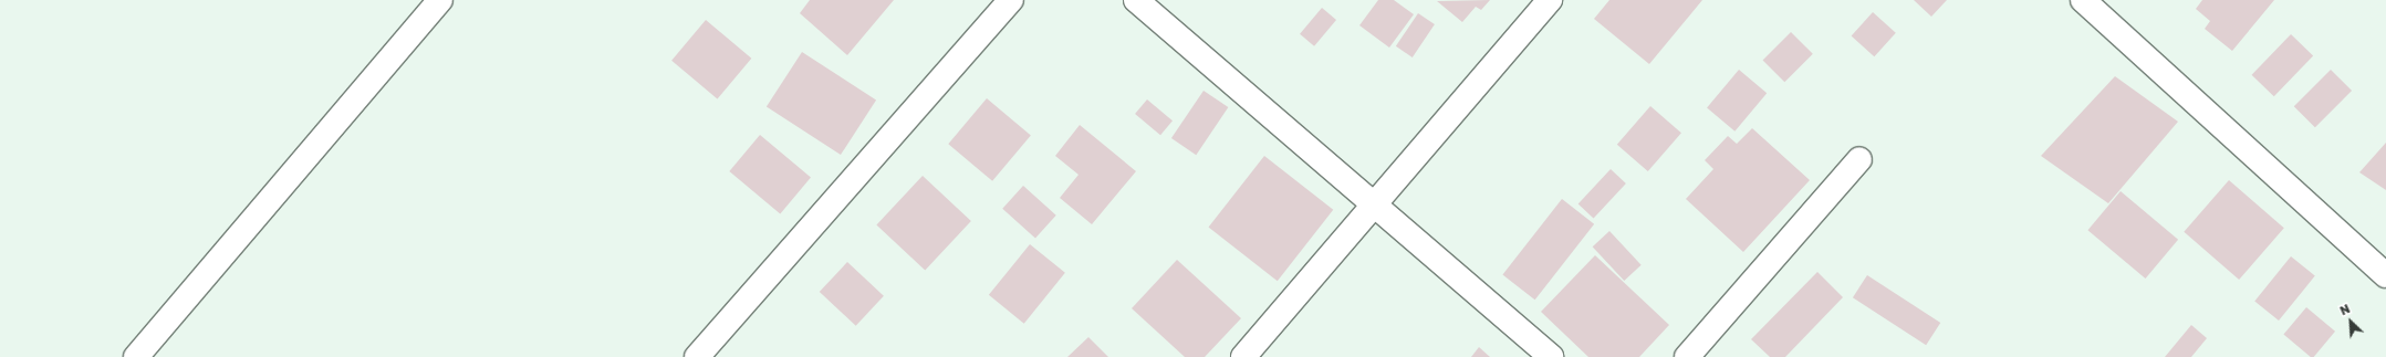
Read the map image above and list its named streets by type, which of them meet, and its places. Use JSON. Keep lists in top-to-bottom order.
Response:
{
  "north": "top left"
}
